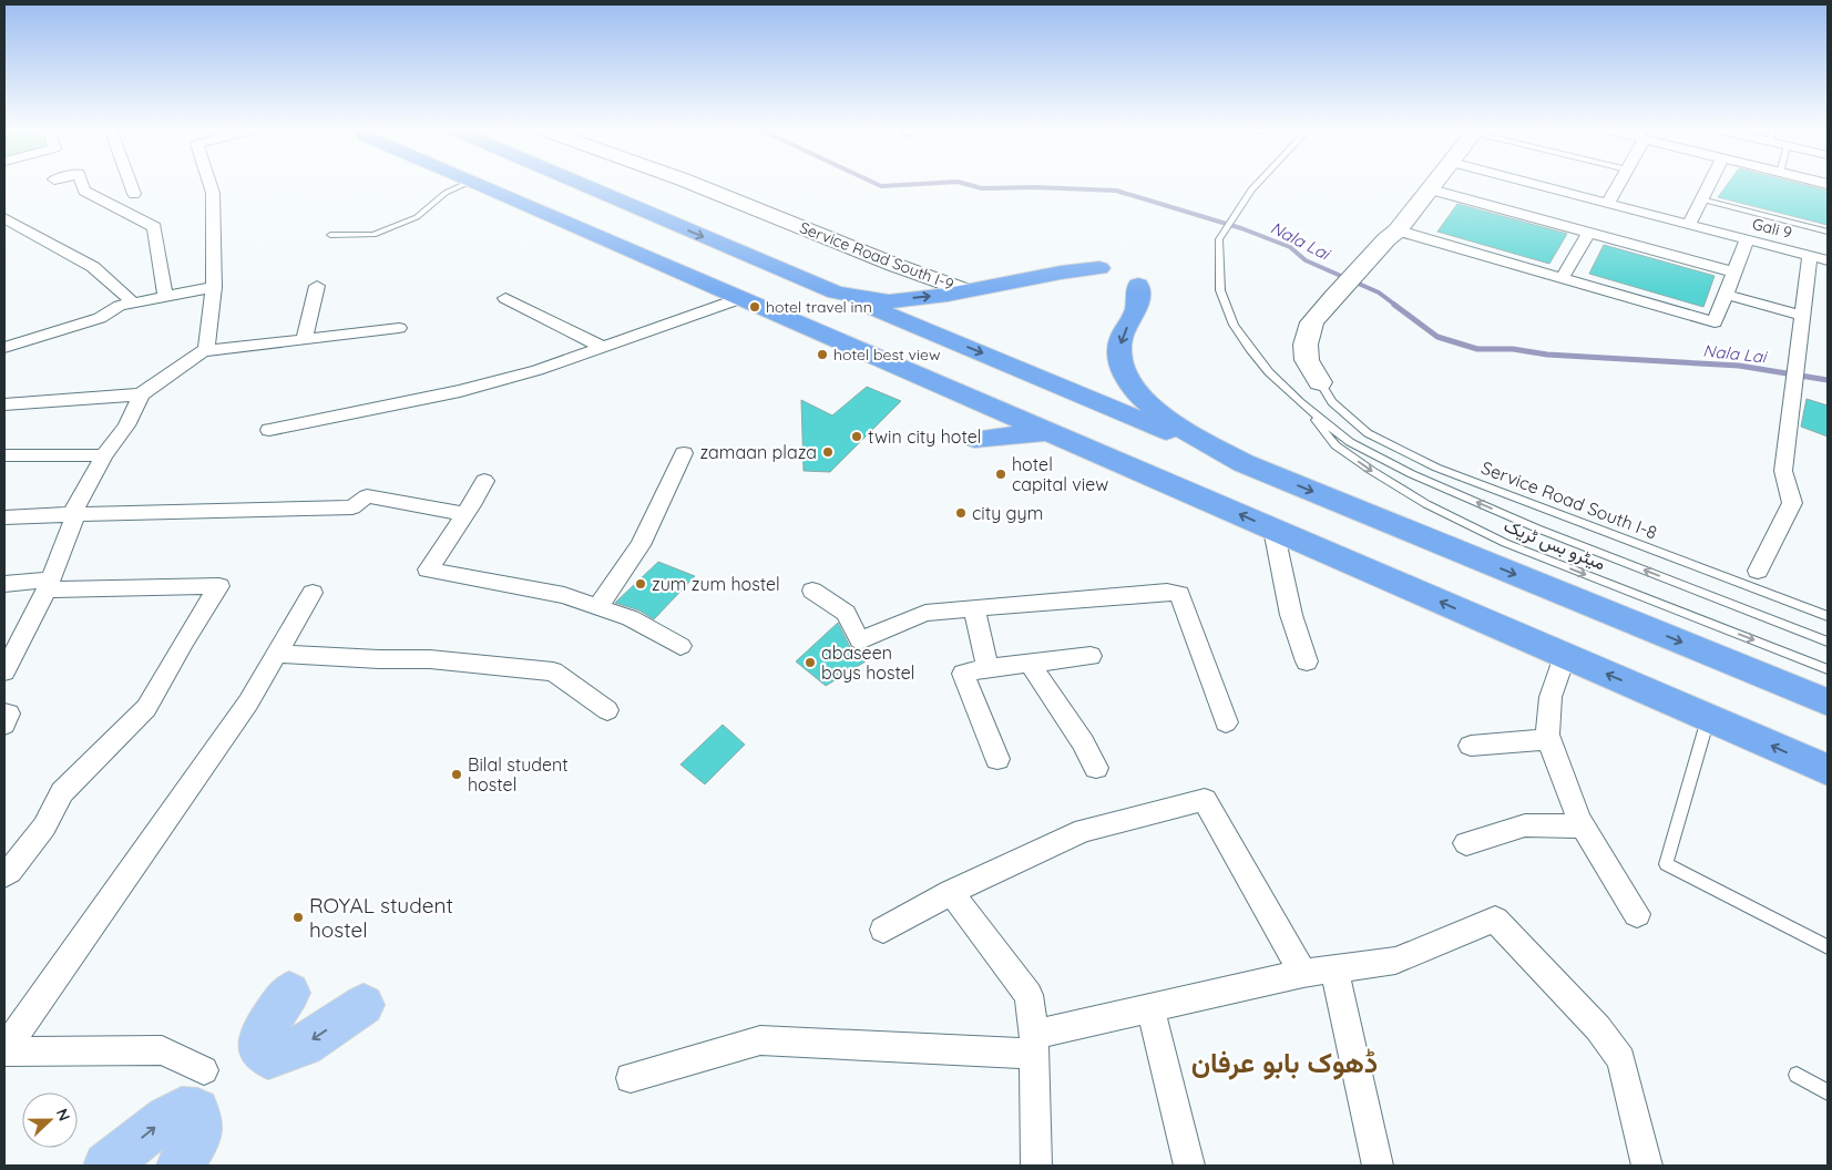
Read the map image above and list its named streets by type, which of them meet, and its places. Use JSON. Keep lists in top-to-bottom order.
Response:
{
  "streets": {
    "street": ["Gali 9", "Service Road South I-9"],
    "lane": ["Service Road South I-8", "میٹرو بس ٹریک"]
  },
  "districts": ["ڈھوک بابو عرفان"],
  "water": ["Nala Lai"],
  "places": [
    "hotel travel inn",
    "hotel best view",
    "twin city hotel",
    "zamaan plaza",
    "hotel capital view",
    "city gym",
    "zum zum hostel",
    "abaseen boys hostel",
    "Bilal student hostel",
    "ROYAL student hostel"
  ],
  "north": "right"
}
